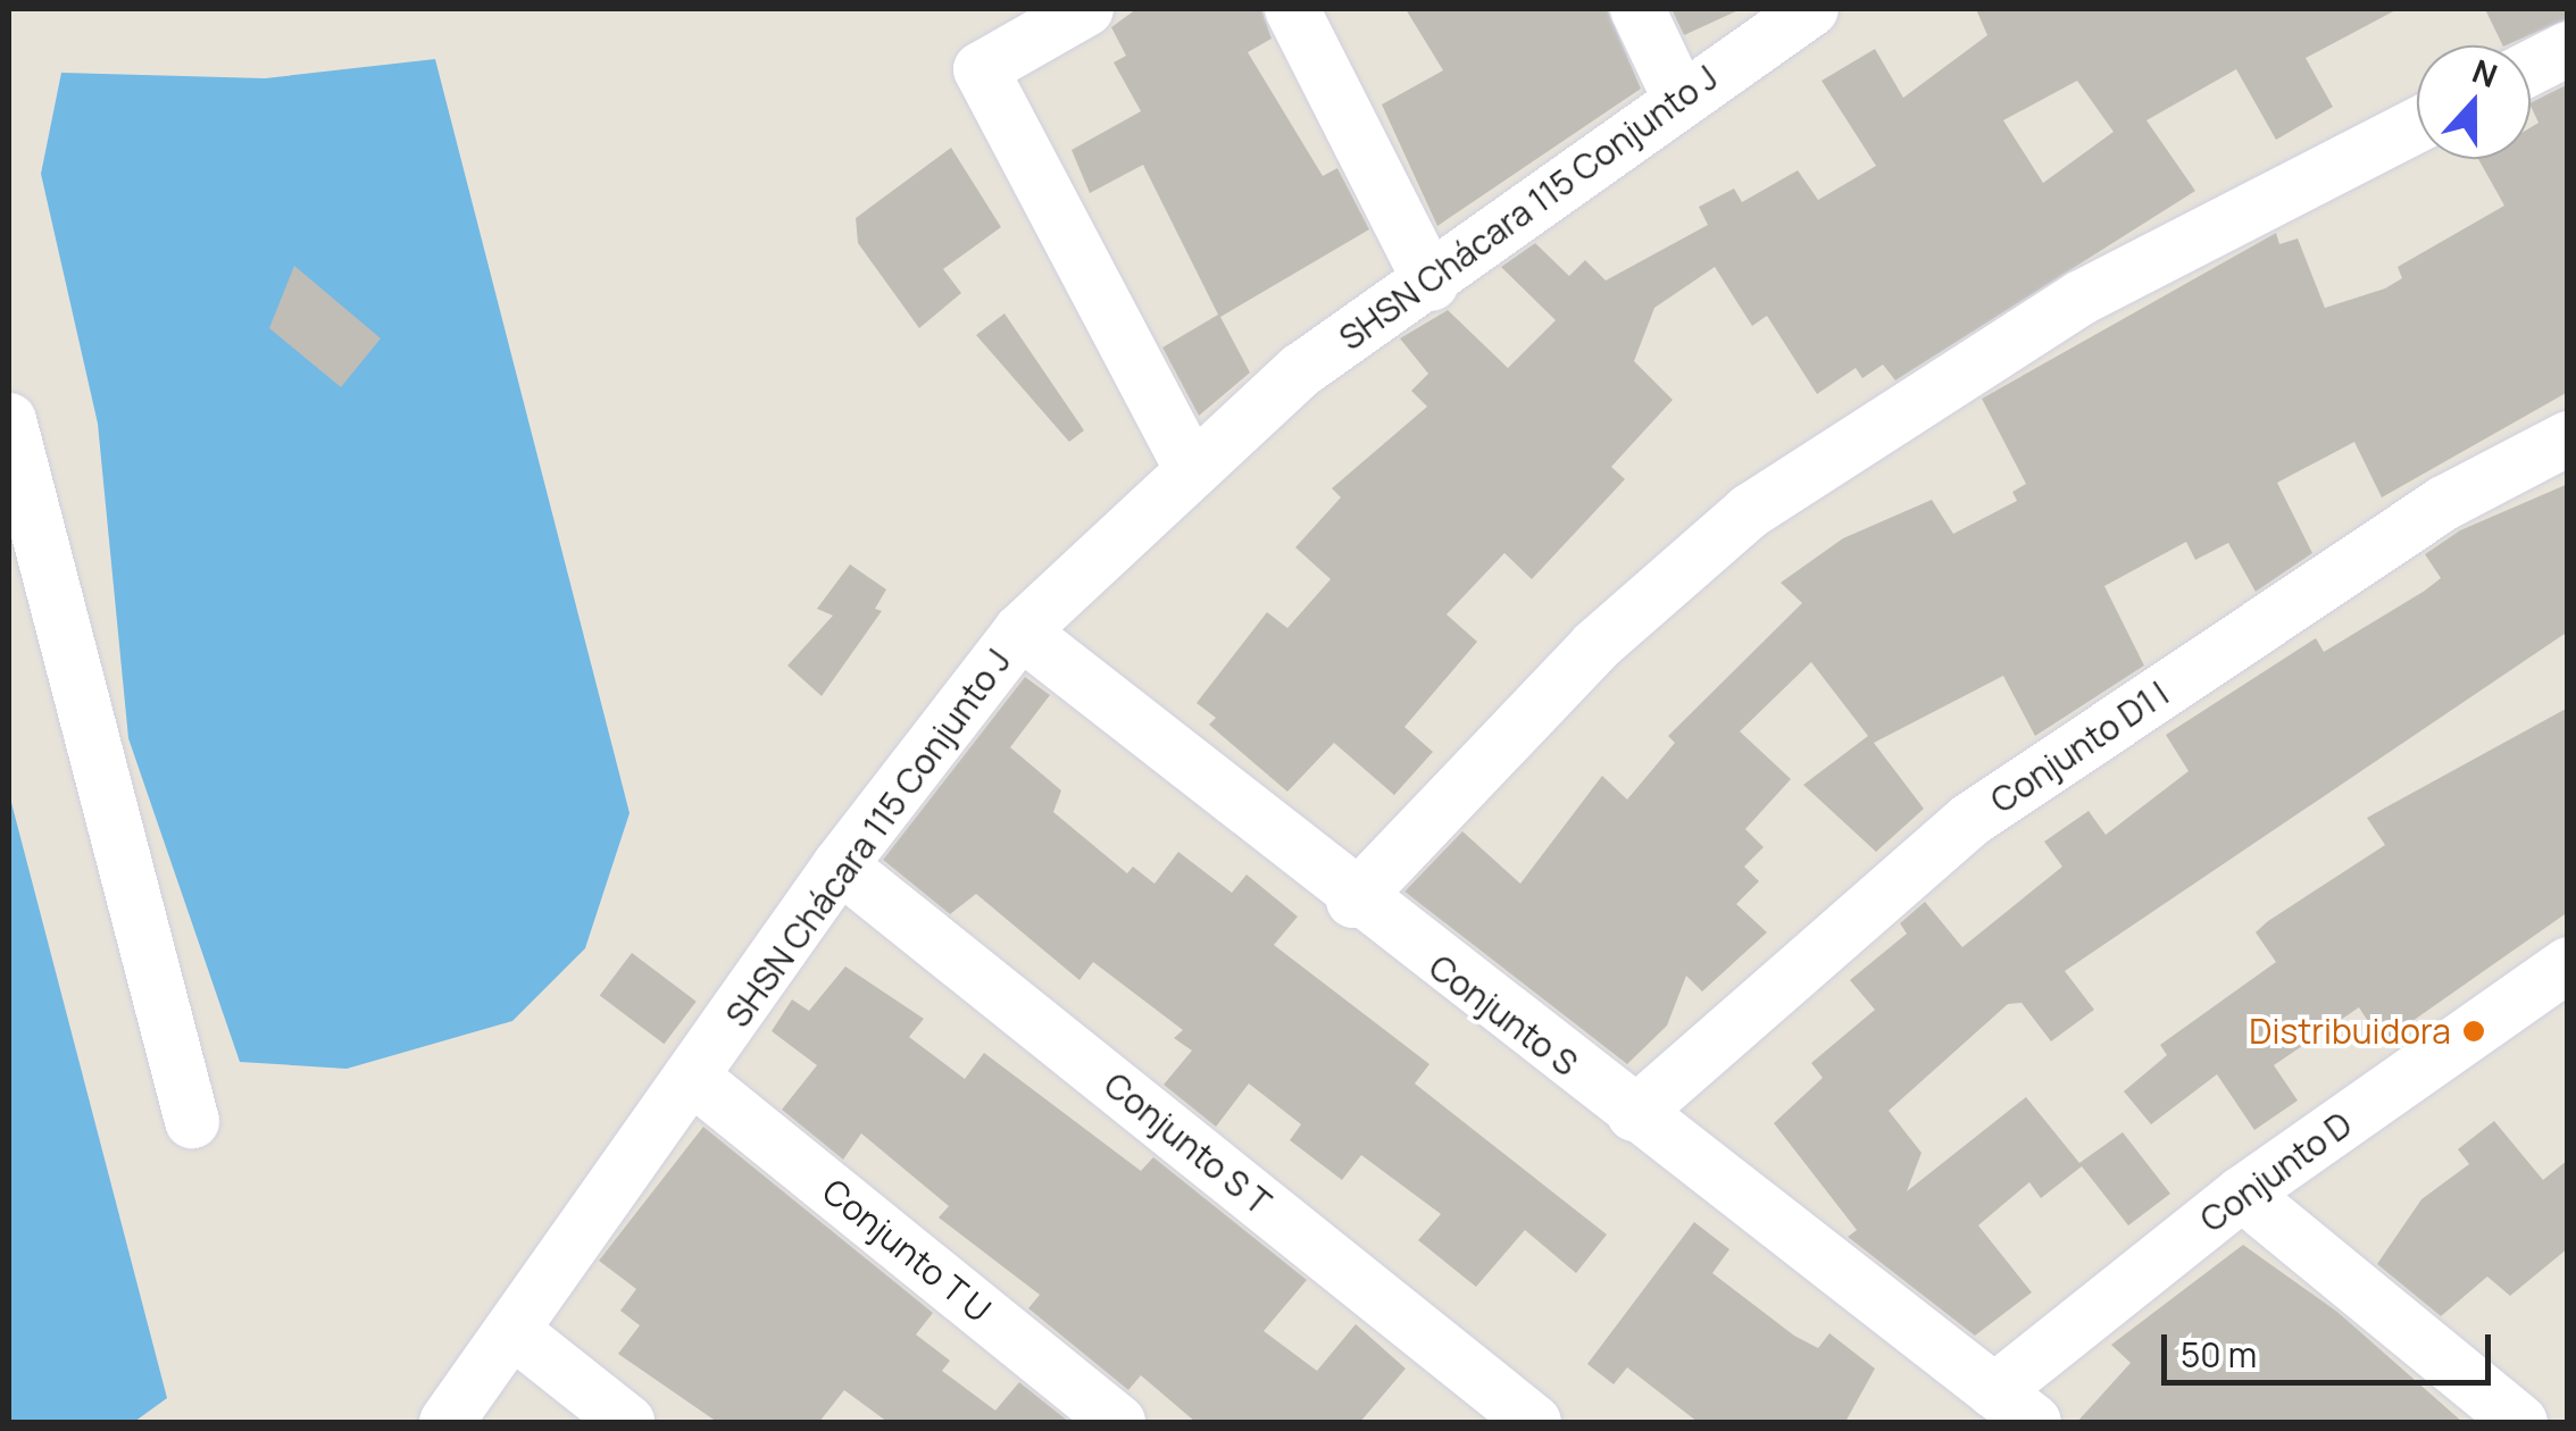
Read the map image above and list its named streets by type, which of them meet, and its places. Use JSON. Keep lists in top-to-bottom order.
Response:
{
  "streets": {
    "street": [
      "SHSN Chácara 115 Conjunto J",
      "Conjunto D1 I",
      "Conjunto S",
      "Conjunto S T",
      "Conjunto D",
      "Conjunto T U"
    ]
  },
  "crossings": [
    ["SHSN Chácara 115 Conjunto J", "Conjunto S"],
    ["SHSN Chácara 115 Conjunto J", "Conjunto S T"],
    ["SHSN Chácara 115 Conjunto J", "Conjunto T U"],
    ["Conjunto D1 I", "Conjunto S"],
    ["Conjunto S", "Conjunto D"]
  ],
  "places": ["Distribuidora"],
  "scale_bar": "50 m",
  "north": "top"
}
